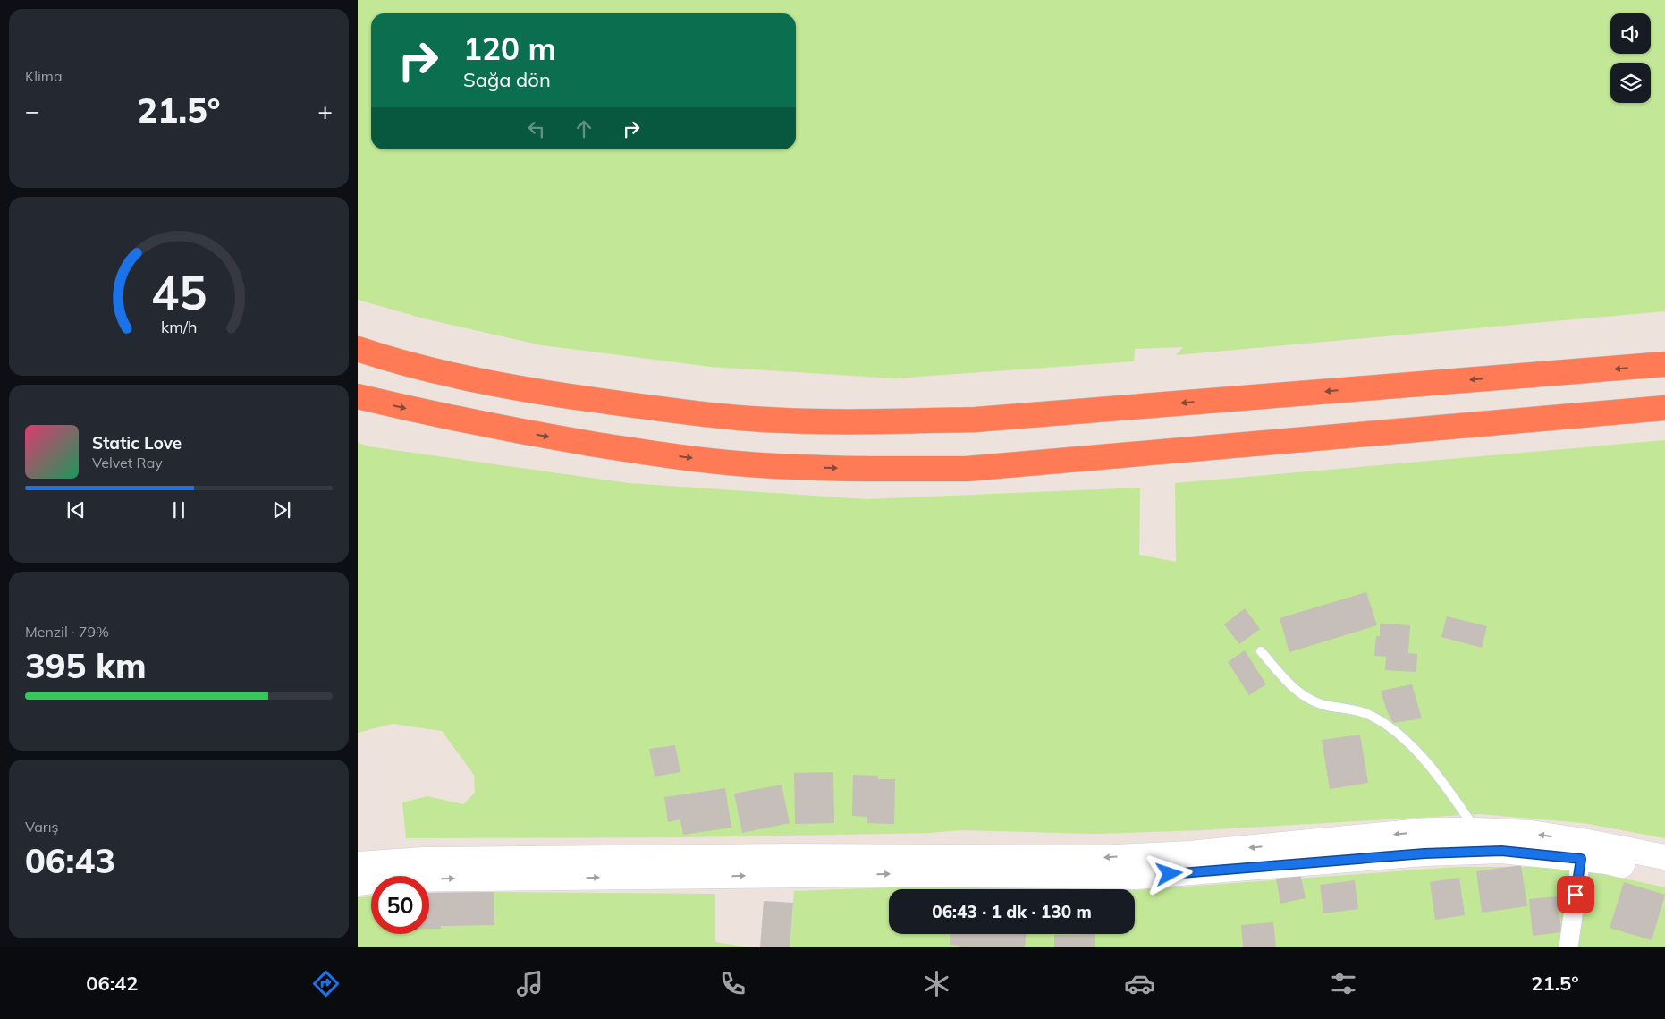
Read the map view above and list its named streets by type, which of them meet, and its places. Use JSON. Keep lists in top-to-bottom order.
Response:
{
  "page": {
    "tile": [
      "Klima",
      ["Menzil · 79%", "395 km"],
      ["Varış", "06:43"]
    ],
    "turn": ["120 m", "Sağa dön"],
    "heat": ["−", "21.5°", "+"],
    "song": ["Static Love", "Velvet Ray"],
    "limit": "50",
    "trip": "06:43 · 1 dk · 130 m",
    "tabs": ["06:42", "21.5°"],
    "gauge": ["45", "km/h"]
  }
}
